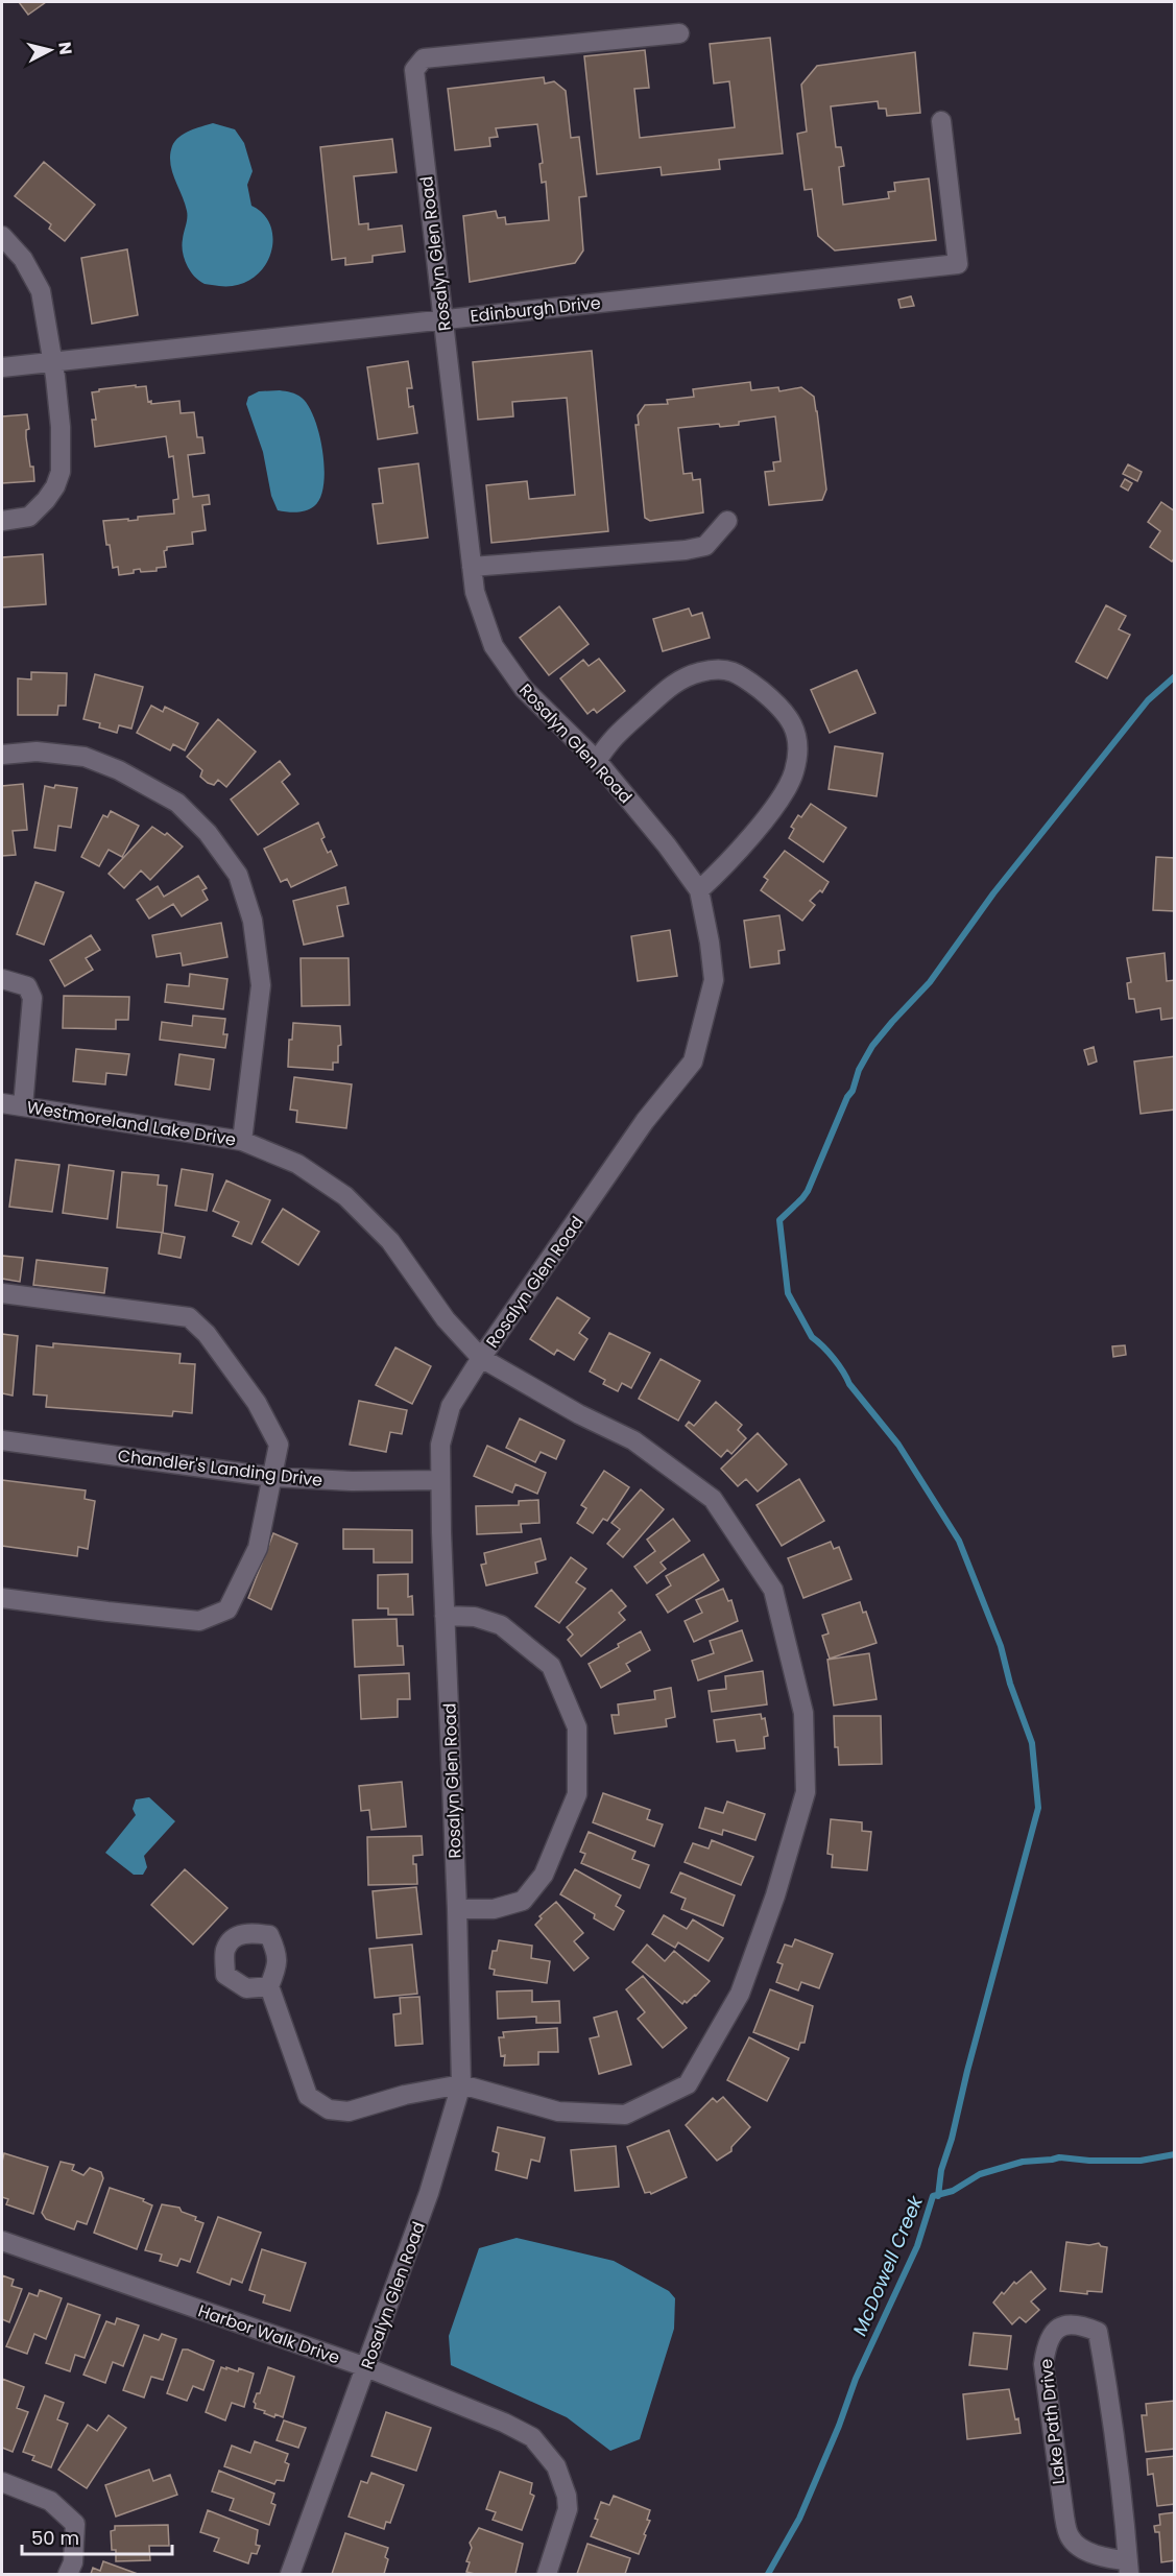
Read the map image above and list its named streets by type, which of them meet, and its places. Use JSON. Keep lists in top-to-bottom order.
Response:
{
  "streets": {
    "street": [
      "Rosalyn Glen Road",
      "Edinburgh Drive",
      "Westmoreland Lake Drive",
      "Chandler's Landing Drive",
      "Harbor Walk Drive",
      "Lake Path Drive"
    ]
  },
  "crossings": [
    ["Rosalyn Glen Road", "Edinburgh Drive"],
    ["Rosalyn Glen Road", "Westmoreland Lake Drive"],
    ["Rosalyn Glen Road", "Chandler's Landing Drive"],
    ["Rosalyn Glen Road", "Harbor Walk Drive"]
  ],
  "water": ["McDowell Creek"],
  "scale_bar": "50 m",
  "north": "right"
}
